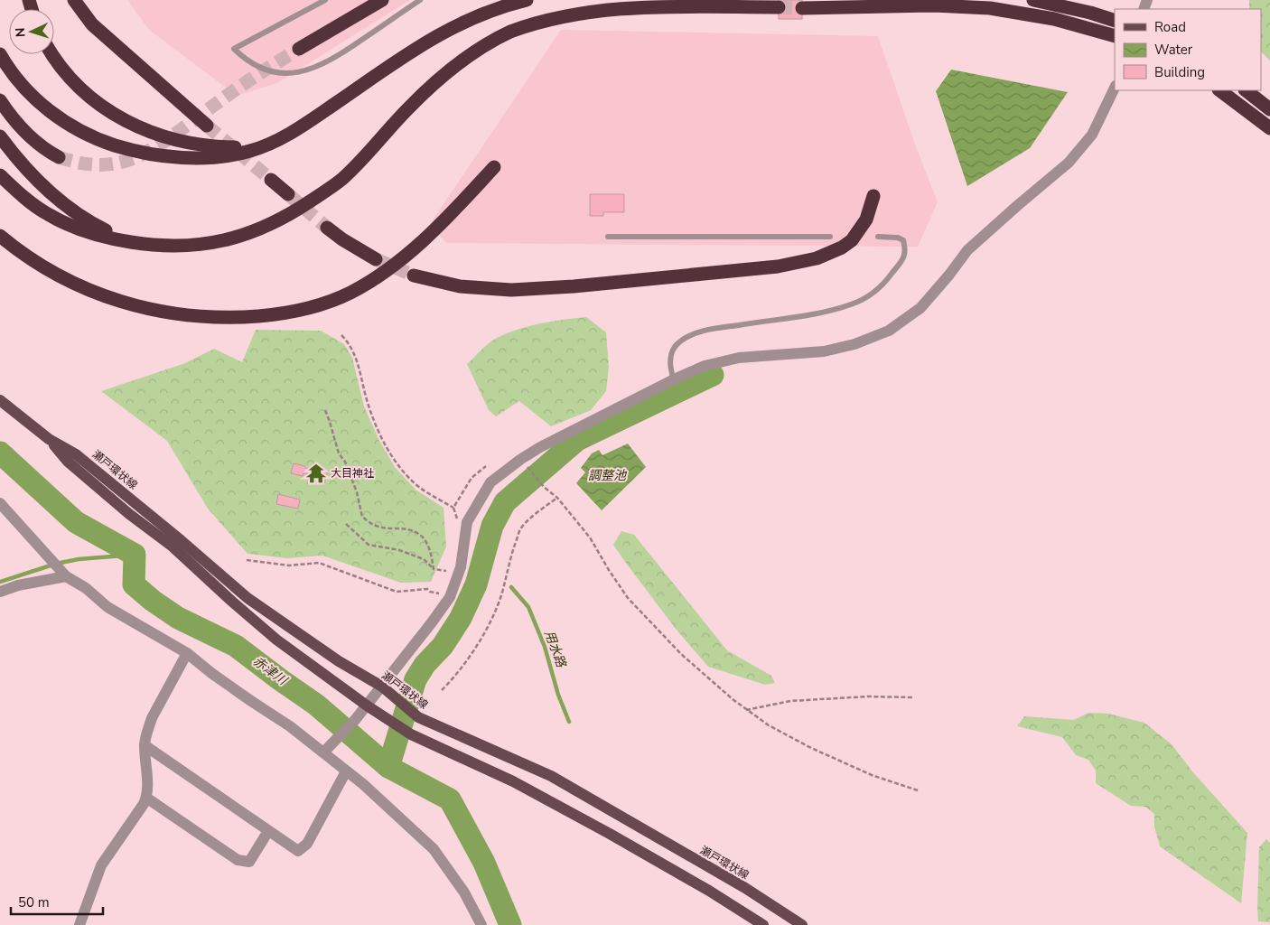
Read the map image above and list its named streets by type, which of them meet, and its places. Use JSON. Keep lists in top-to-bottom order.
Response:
{
  "streets": {
    "main road": ["瀬戸環状線"]
  },
  "water": ["調整池", "用水路", "赤津川"],
  "places": {
    "temple": ["大目神社"]
  },
  "legend": ["Road", "Water", "Building"],
  "scale_bar": "50 m",
  "north": "left"
}
